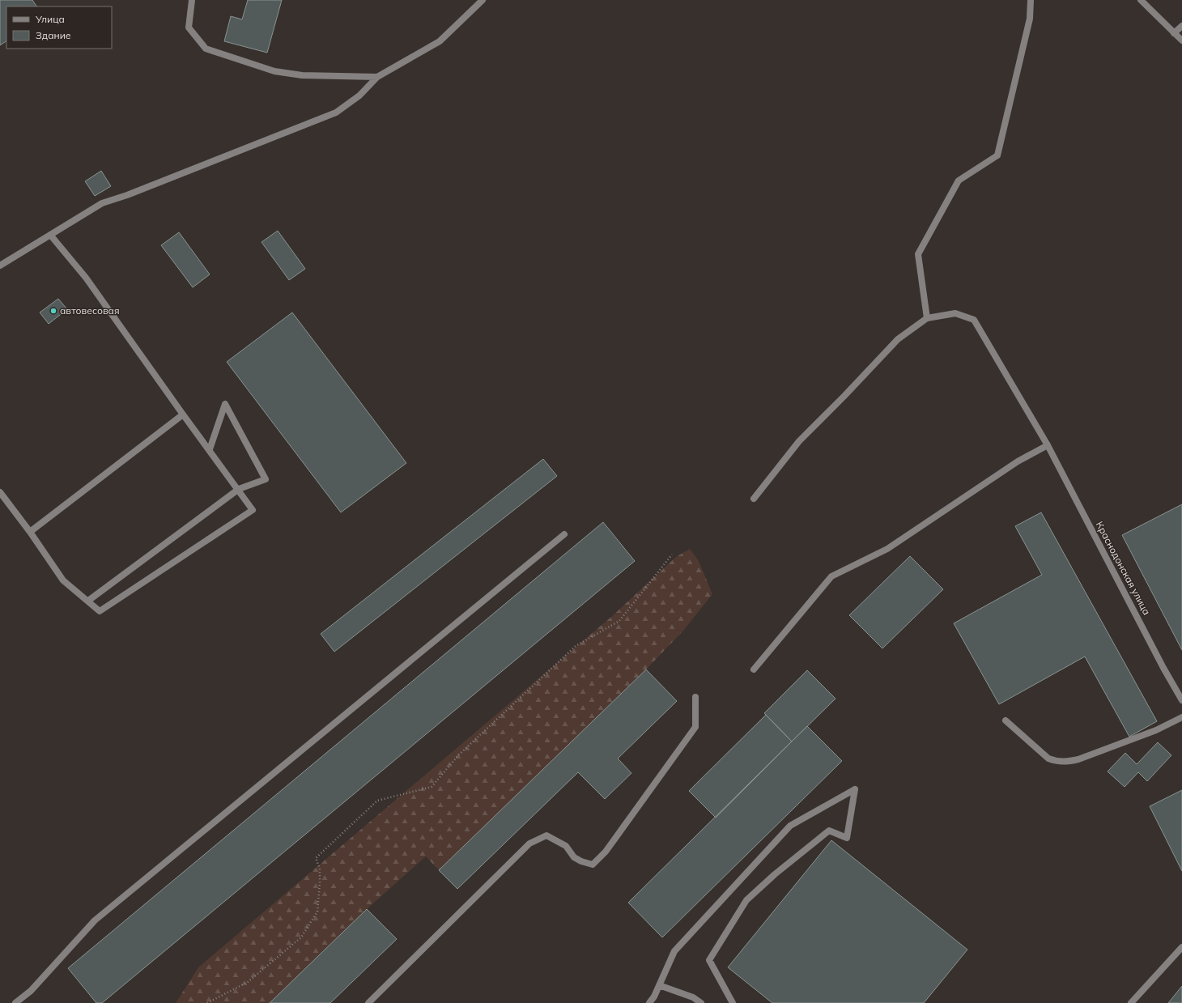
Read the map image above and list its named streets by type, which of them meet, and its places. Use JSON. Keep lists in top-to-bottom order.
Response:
{
  "streets": {
    "street": ["Краснодонская улица"]
  },
  "places": ["автовесовая"],
  "legend": ["Улица", "Здание"]
}
